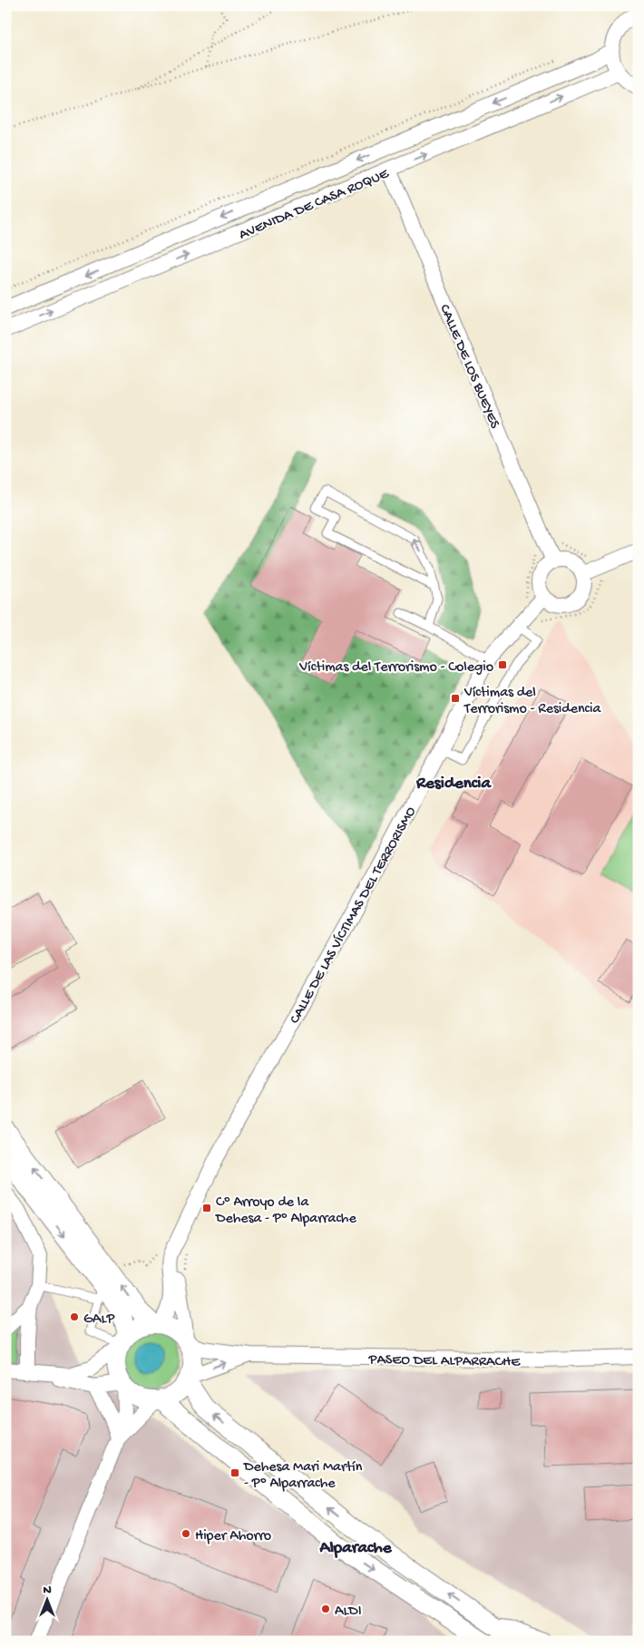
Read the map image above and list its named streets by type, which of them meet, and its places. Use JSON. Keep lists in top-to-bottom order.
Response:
{
  "streets": {
    "street": [
      "AVENIDA DE CASA ROQUE",
      "CALLE DE LOS BUEYES",
      "CALLE DE LAS VÍCTIMAS DEL TERRORISMO",
      "PASEO DEL ALPARRACHE"
    ]
  },
  "crossings": [
    ["AVENIDA DE CASA ROQUE", "CALLE DE LOS BUEYES"],
    ["CALLE DE LOS BUEYES", "CALLE DE LAS VÍCTIMAS DEL TERRORISMO"],
    ["CALLE DE LAS VÍCTIMAS DEL TERRORISMO", "PASEO DEL ALPARRACHE"]
  ],
  "districts": ["Residencia", "Alparache"],
  "places": {
    "transit": [
      "Víctimas del Terrorismo - Colegio",
      "Víctimas del Terrorismo - Residencia",
      "Cº Arroyo de la Dehesa - Pº Alparrache",
      "Dehesa Mari Martín - Pº Alparrache"
    ],
    "other": ["GALP", "Hiper Ahorro", "ALDI"]
  },
  "north": "top"
}
